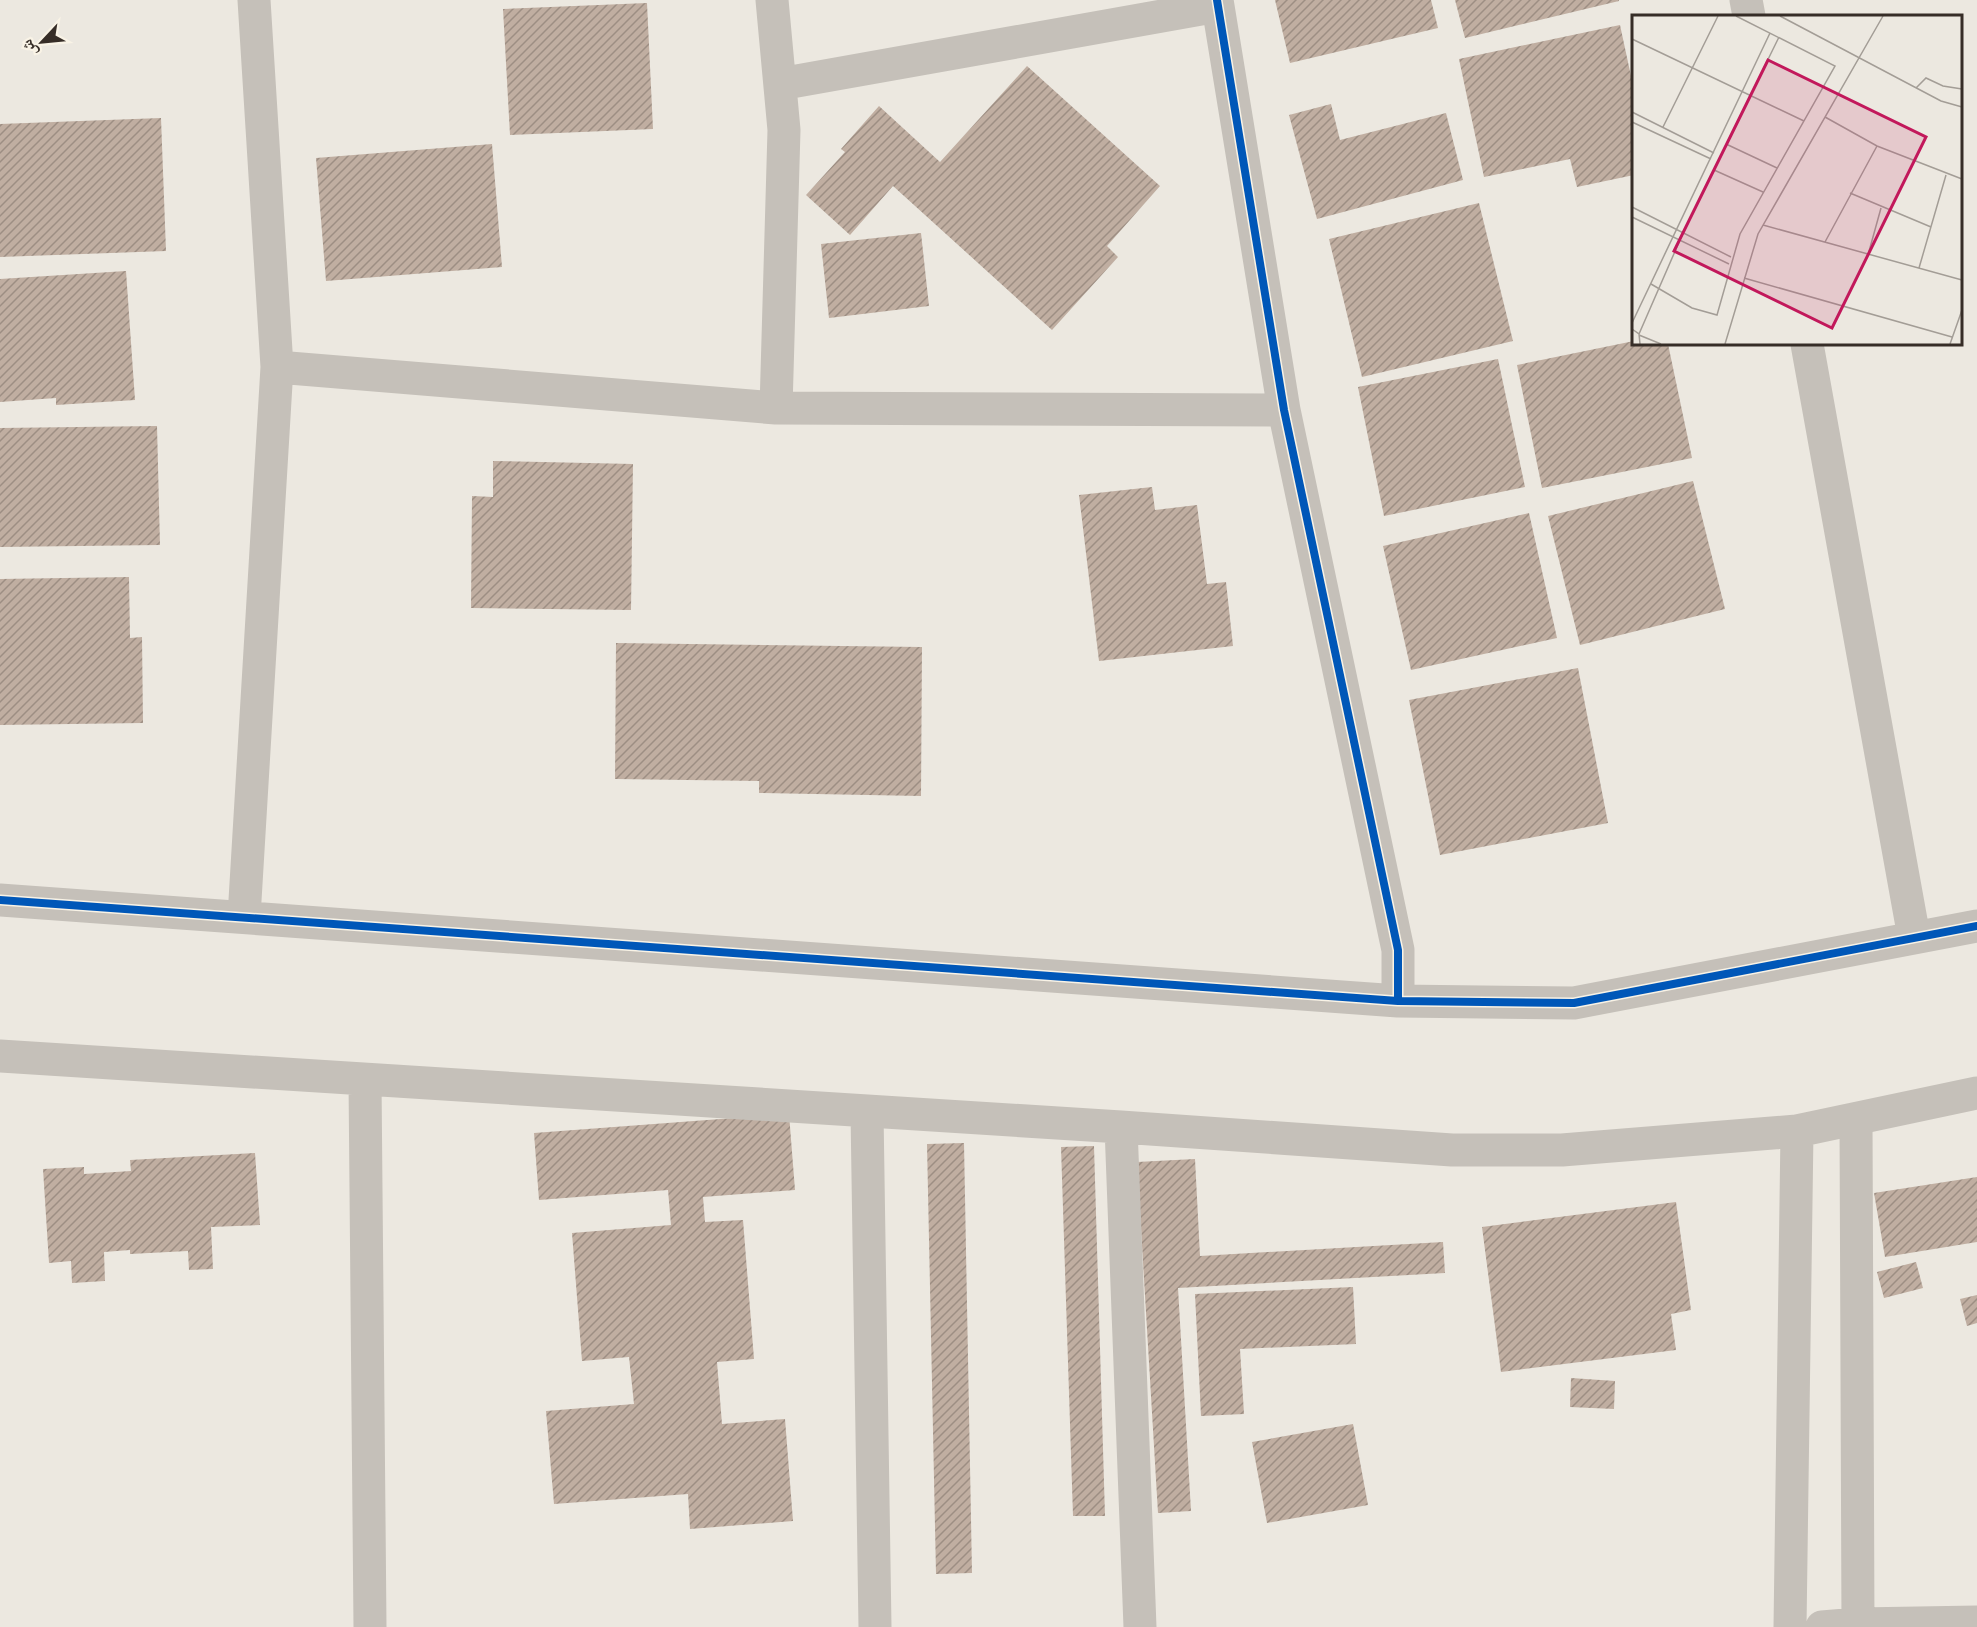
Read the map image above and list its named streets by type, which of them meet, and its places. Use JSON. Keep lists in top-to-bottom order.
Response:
{
  "north": "bottom left"
}
